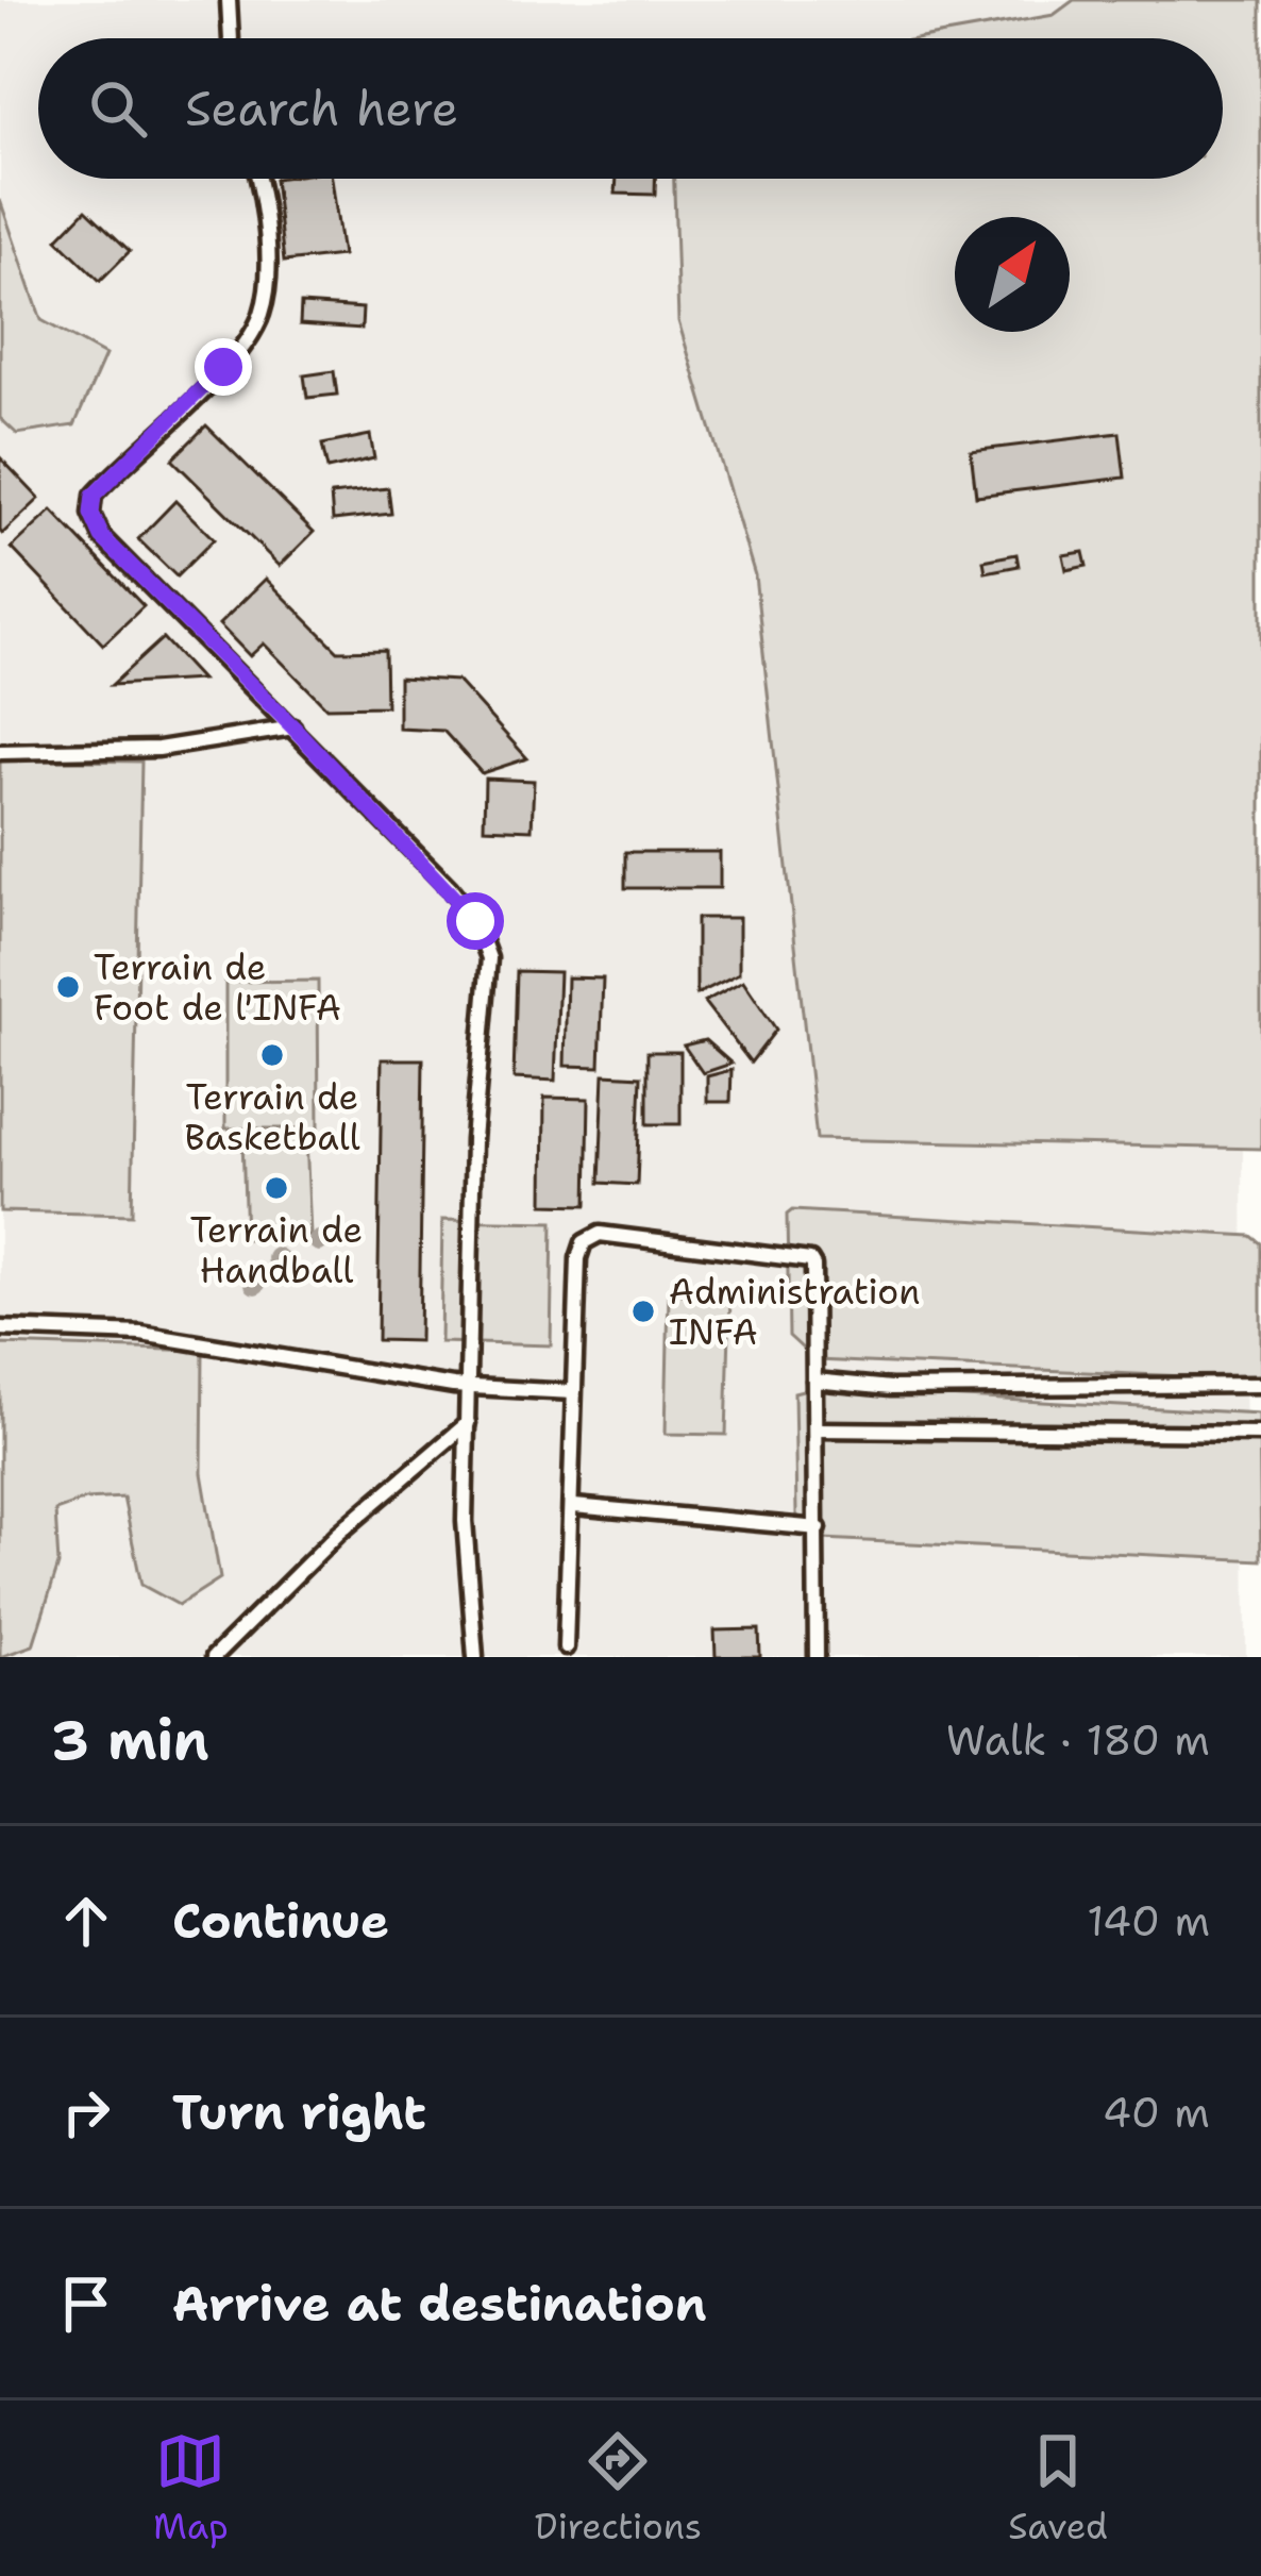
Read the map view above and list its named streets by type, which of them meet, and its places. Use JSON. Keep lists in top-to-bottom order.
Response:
{
  "places": [
    "Terrain de Foot de l'INFA",
    "Terrain de Basketball",
    "Terrain de Handball",
    "Administration INFA"
  ],
  "north": "top right",
  "page": {
    "search": "Search here",
    "heading": ["3 min", "Walk · 180 m"],
    "list": [
      ["Continue", "140 m"],
      ["Turn right", "40 m"],
      "Arrive at destination"
    ],
    "nav": ["Map", "Directions", "Saved"]
  }
}
